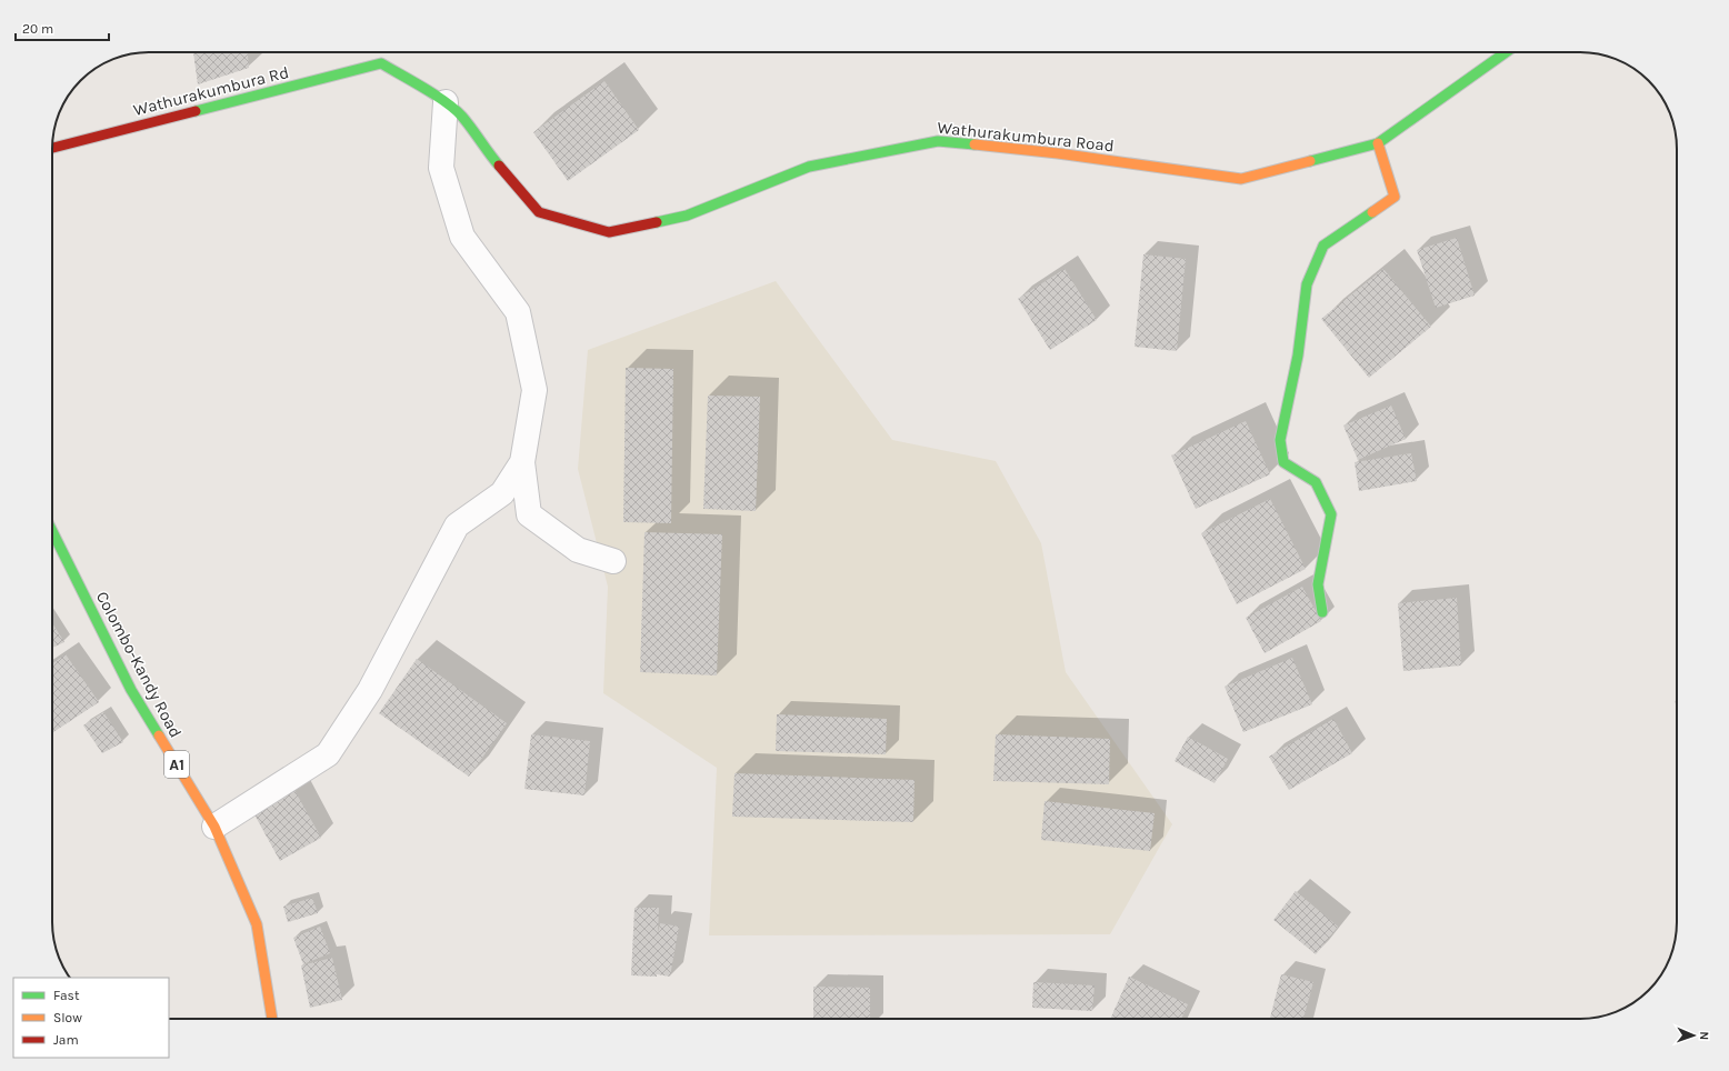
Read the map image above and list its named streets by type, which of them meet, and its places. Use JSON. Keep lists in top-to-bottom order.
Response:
{
  "streets": {
    "main road": [
      "Wathurakumbura Rd",
      "Wathurakumbura Road",
      "Colombo-Kandy Road",
      "A1"
    ]
  },
  "crossings": [
    ["Wathurakumbura Rd", "Wathurakumbura Road"]
  ],
  "legend": ["Fast", "Slow", "Jam"],
  "scale_bar": "20 m",
  "north": "right"
}
